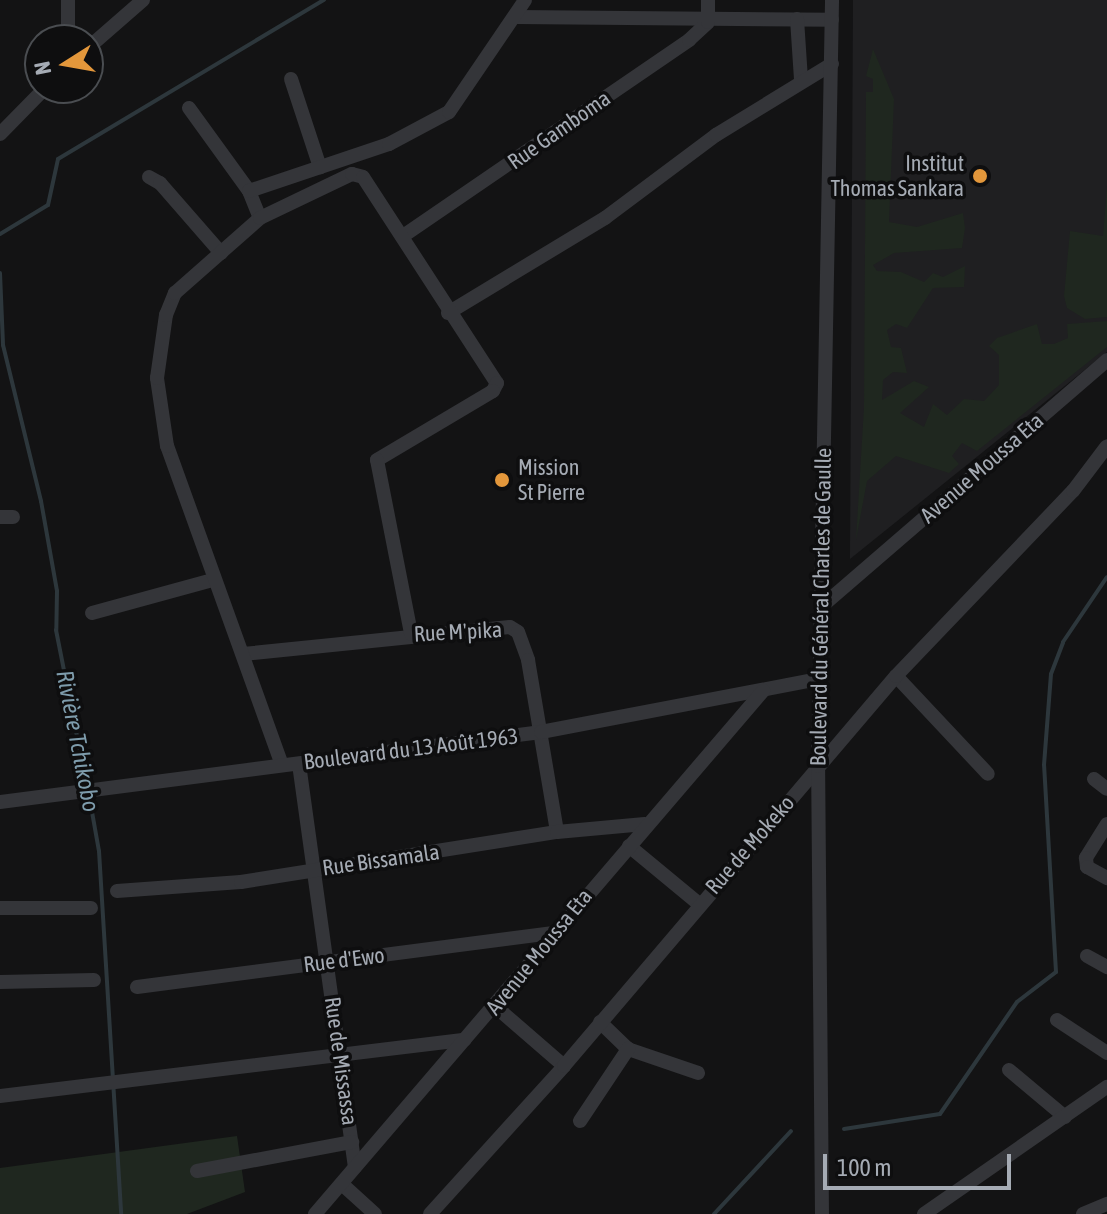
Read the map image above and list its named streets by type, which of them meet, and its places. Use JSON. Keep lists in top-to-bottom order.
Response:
{
  "streets": {
    "street": [
      "Rue Gamboma",
      "Avenue Moussa Eta",
      "Boulevard du Général Charles de Gaulle",
      "Rue M'pika",
      "Boulevard du 13 Août 1963",
      "Rue de Mokeko",
      "Rue Bissamala",
      "Rue d'Ewo",
      "Rue de Missassa"
    ]
  },
  "crossings": [
    ["Avenue Moussa Eta", "Boulevard du Général Charles de Gaulle"],
    ["Avenue Moussa Eta", "Boulevard du 13 Août 1963"],
    ["Avenue Moussa Eta", "Rue Bissamala"],
    ["Avenue Moussa Eta", "Rue d'Ewo"],
    ["Avenue Moussa Eta", "Rue de Missassa"],
    ["Boulevard du Général Charles de Gaulle", "Boulevard du 13 Août 1963"],
    ["Boulevard du Général Charles de Gaulle", "Rue de Mokeko"],
    ["Rue M'pika", "Boulevard du 13 Août 1963"],
    ["Rue M'pika", "Rue Bissamala"],
    ["Boulevard du 13 Août 1963", "Rue de Missassa"],
    ["Rue Bissamala", "Rue de Missassa"],
    ["Rue d'Ewo", "Rue de Missassa"]
  ],
  "water": ["Rivière Tchikobo"],
  "places": ["Institut Thomas Sankara", "Mission St Pierre"],
  "scale_bar": "100 m",
  "north": "left"
}
